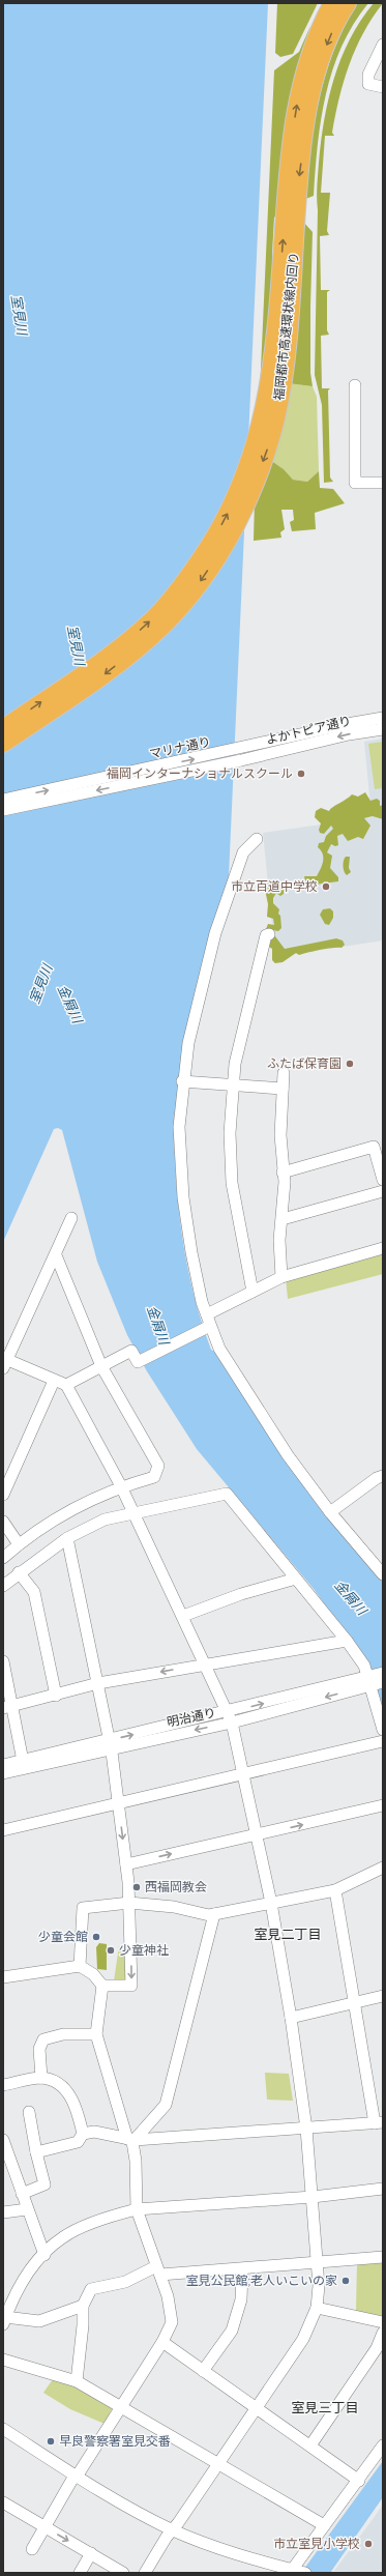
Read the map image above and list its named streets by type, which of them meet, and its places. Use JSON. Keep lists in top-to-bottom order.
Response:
{
  "streets": {
    "highway": ["福岡都市高速環状線内回り"],
    "street": ["よかトピア通り", "マリナ通り", "明治通り"]
  },
  "crossings": [
    ["よかトピア通り", "マリナ通り"]
  ],
  "districts": ["室見二丁目", "室見三丁目"],
  "water": ["室見川", "金屑川"],
  "places": [
    "福岡インターナショナルスクール",
    "市立百道中学校",
    "ふたば保育園",
    "西福岡教会",
    "少童会館",
    "少童神社",
    "室見公民館;老人いこいの家",
    "早良警察署室見交番",
    "市立室見小学校"
  ]
}
